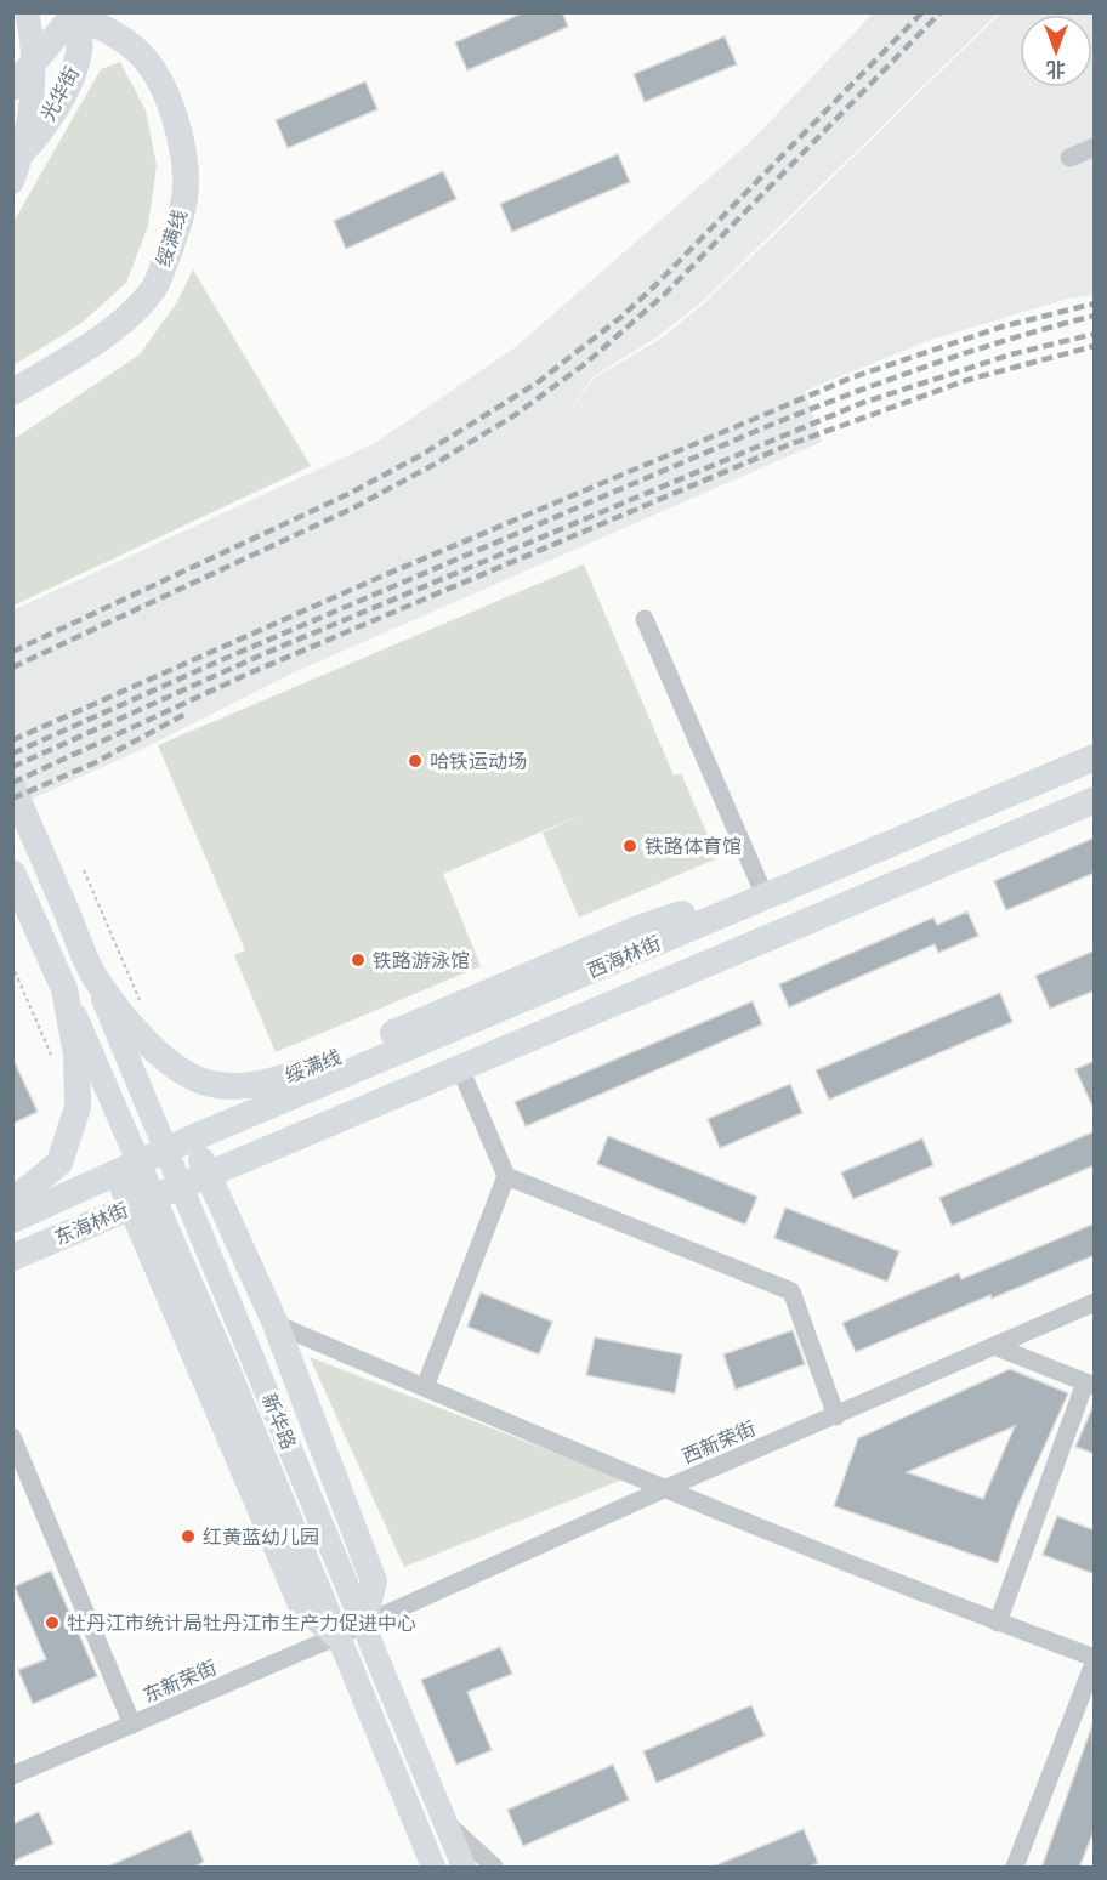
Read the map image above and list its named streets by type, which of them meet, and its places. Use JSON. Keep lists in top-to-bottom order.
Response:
{
  "streets": {
    "highway": [
      "光华街",
      "绥满线",
      "西海林街",
      "东海林街"
    ],
    "main road": ["新华路"],
    "street": ["西新荣街", "东新荣街"]
  },
  "crossings": [
    ["光华街", "绥满线"],
    ["绥满线", "西海林街"],
    ["绥满线", "新华路"],
    ["西海林街", "东海林街"],
    ["新华路", "西新荣街"],
    ["新华路", "东新荣街"],
    ["西新荣街", "东新荣街"]
  ],
  "places": [
    "哈铁运动场",
    "铁路体育馆",
    "铁路游泳馆",
    "红黄蓝幼儿园",
    "牡丹江市统计局牡丹江市生产力促进中心"
  ],
  "north": "bottom"
}
